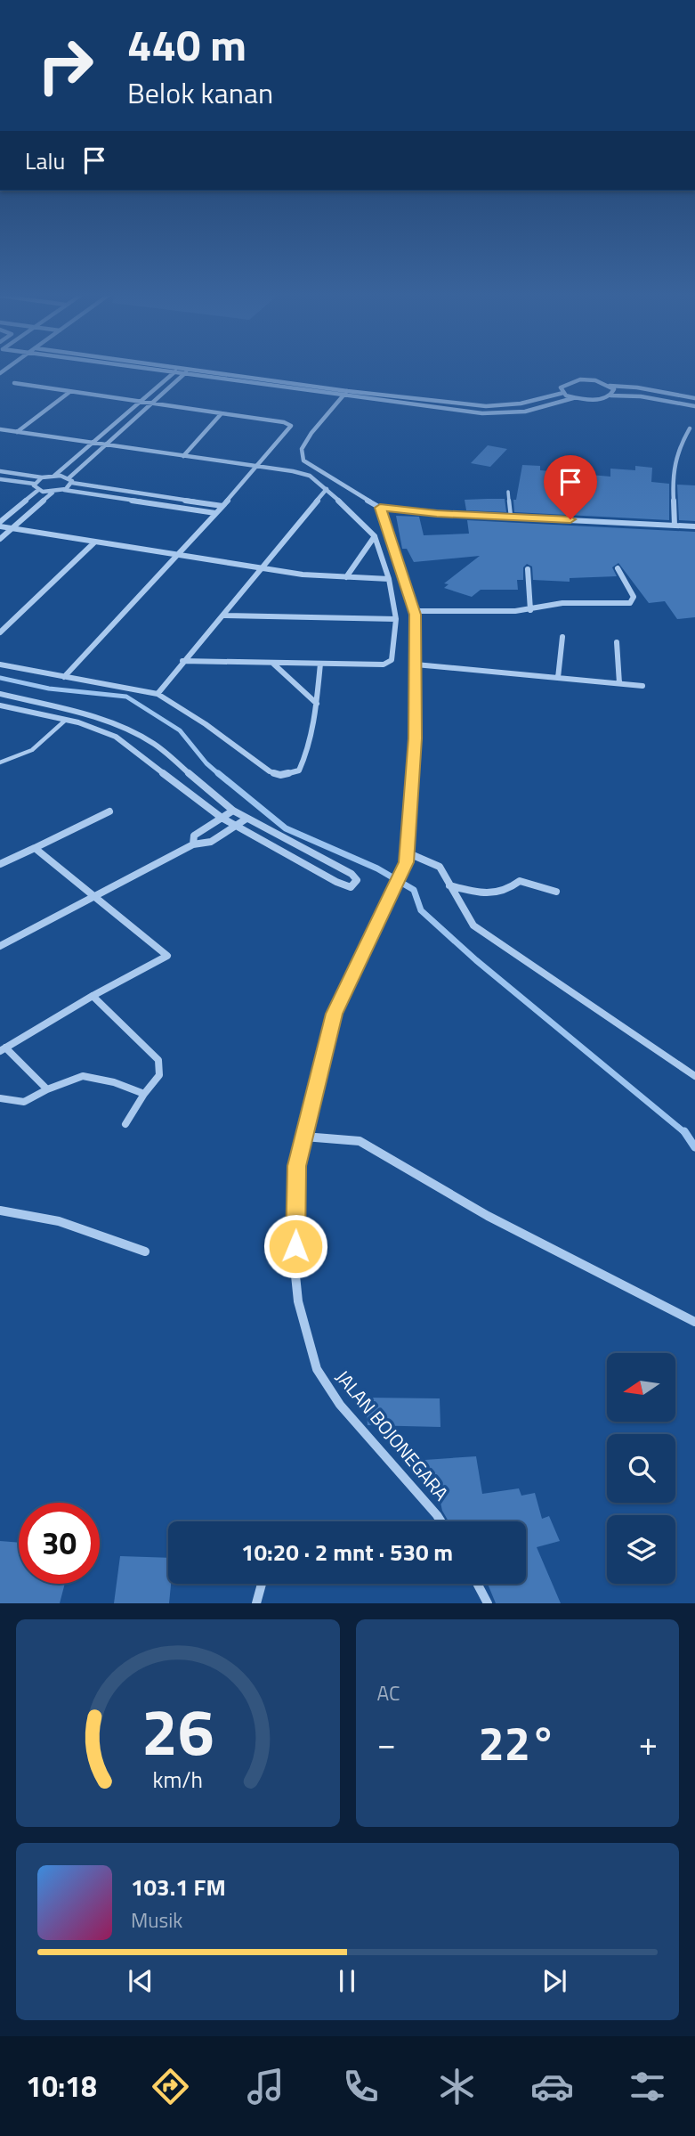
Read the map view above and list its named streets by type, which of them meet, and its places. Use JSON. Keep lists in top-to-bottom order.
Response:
{
  "streets": {
    "street": ["JALAN BOJONEGARA"]
  },
  "north": "left",
  "page": {
    "turn": ["440 m", "Belok kanan"],
    "then": "Lalu",
    "limit": "30",
    "trip": "10:20 · 2 mnt · 530 m",
    "tile": "AC",
    "heat": ["−", "22°", "+"],
    "song": ["103.1 FM", "Musik"],
    "tabs": "10:18",
    "gauge": ["26", "km/h"]
  }
}
